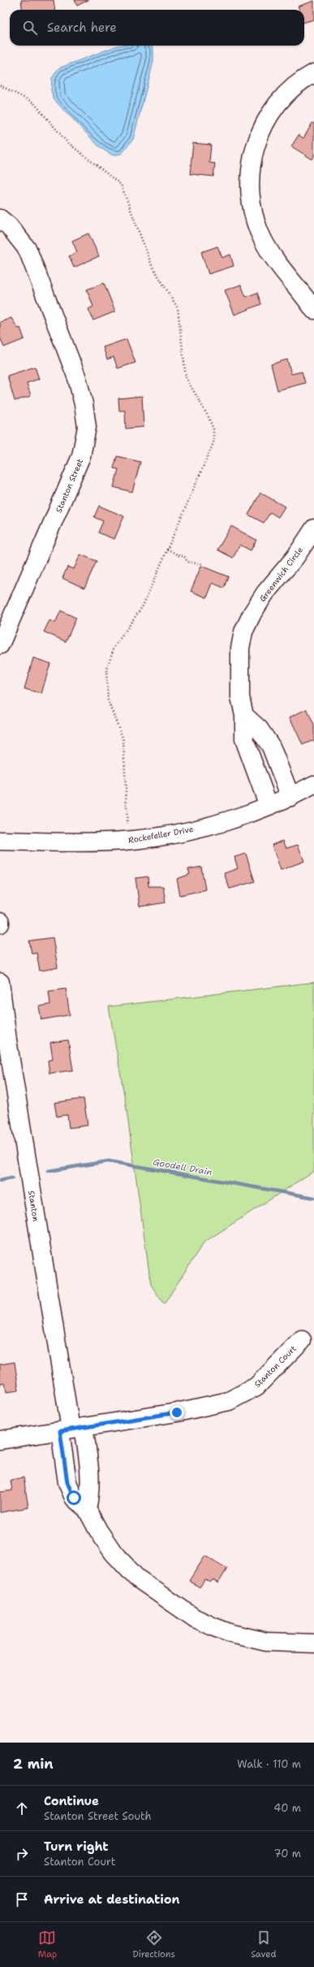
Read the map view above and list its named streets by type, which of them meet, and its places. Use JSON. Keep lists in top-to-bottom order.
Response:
{
  "streets": {
    "street": [
      "Stanton Street",
      "Greenwich Circle",
      "Rockefeller Drive",
      "Stanton",
      "Stanton Court"
    ]
  },
  "crossings": [
    ["Greenwich Circle", "Rockefeller Drive"],
    ["Stanton", "Stanton Court"]
  ],
  "water": ["Goodell Drain"],
  "page": {
    "search": "Search here",
    "heading": ["2 min", "Walk · 110 m"],
    "list": [
      ["Continue", "Stanton Street South", "40 m"],
      ["Turn right", "Stanton Court", "70 m"],
      "Arrive at destination"
    ],
    "nav": ["Map", "Directions", "Saved"]
  }
}
